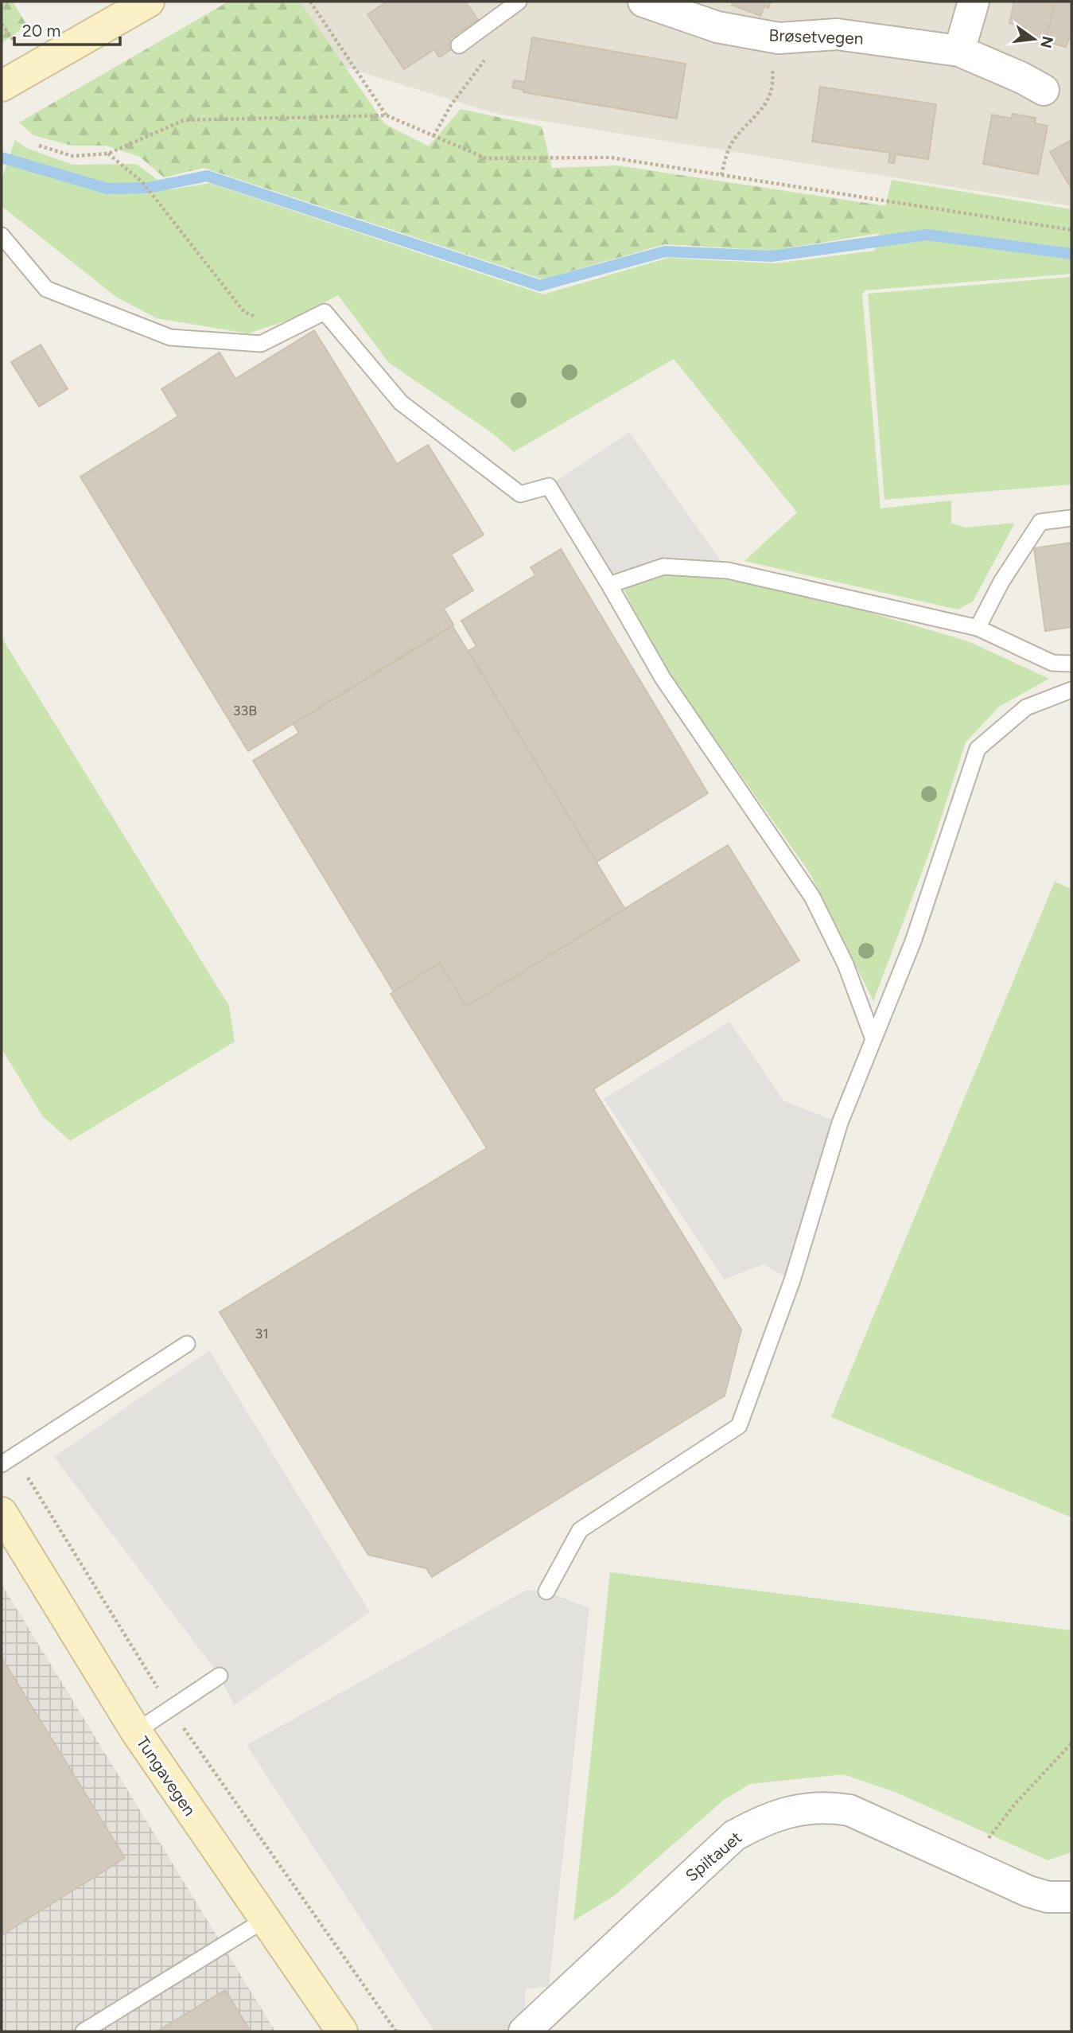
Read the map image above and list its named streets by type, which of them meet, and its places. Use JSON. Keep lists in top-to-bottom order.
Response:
{
  "streets": {
    "street": ["Brøsetvegen", "Tungavegen", "Spiltauet"]
  },
  "house_numbers": ["33B", "31"],
  "scale_bar": "20 m",
  "north": "right"
}
